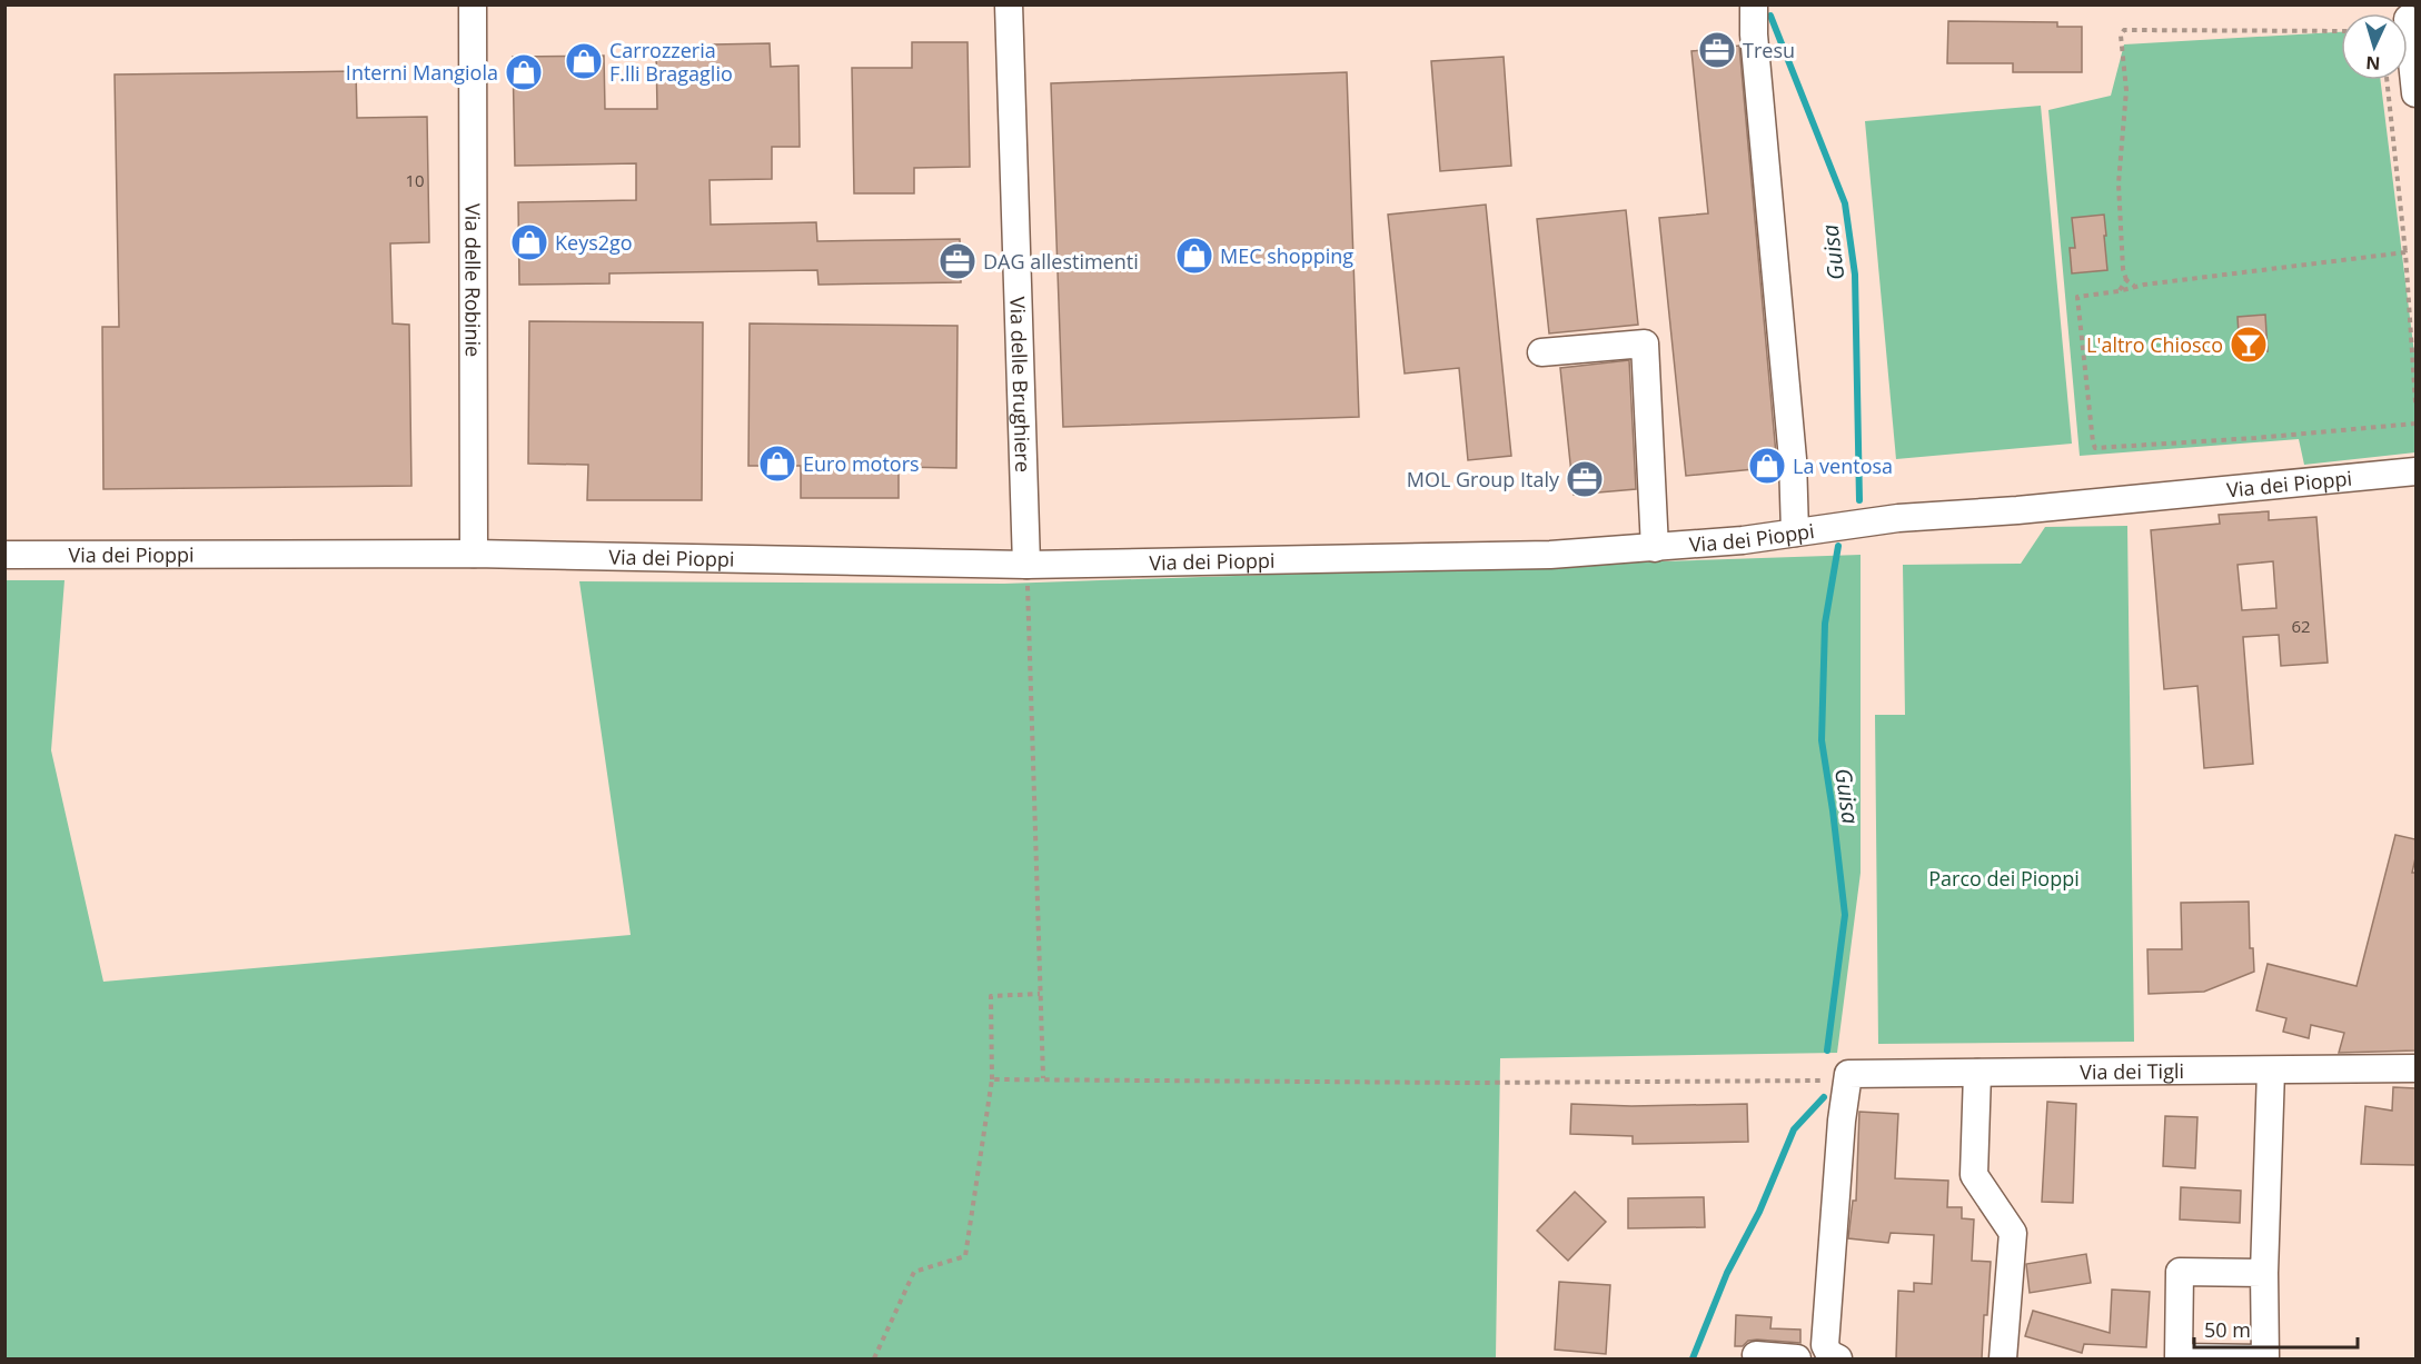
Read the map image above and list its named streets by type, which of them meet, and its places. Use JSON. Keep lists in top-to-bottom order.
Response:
{
  "streets": {
    "street": [
      "Via delle Robinie",
      "Via delle Brughiere",
      "Via dei Pioppi",
      "Via dei Tigli"
    ]
  },
  "crossings": [
    ["Via delle Robinie", "Via dei Pioppi"],
    ["Via delle Brughiere", "Via dei Pioppi"]
  ],
  "water": ["Guisa"],
  "parks": ["Parco dei Pioppi"],
  "places": {
    "office": ["Tresu", "DAG allestimenti", "MOL Group Italy"],
    "shop": [
      "Carrozzeria F.lli Bragaglio",
      "Interni Mangiola",
      "Keys2go",
      "MEC shopping",
      "Euro motors",
      "La ventosa"
    ],
    "bar": ["L'altro Chiosco"]
  },
  "house_numbers": ["10", "62"],
  "scale_bar": "50 m",
  "north": "bottom"
}
